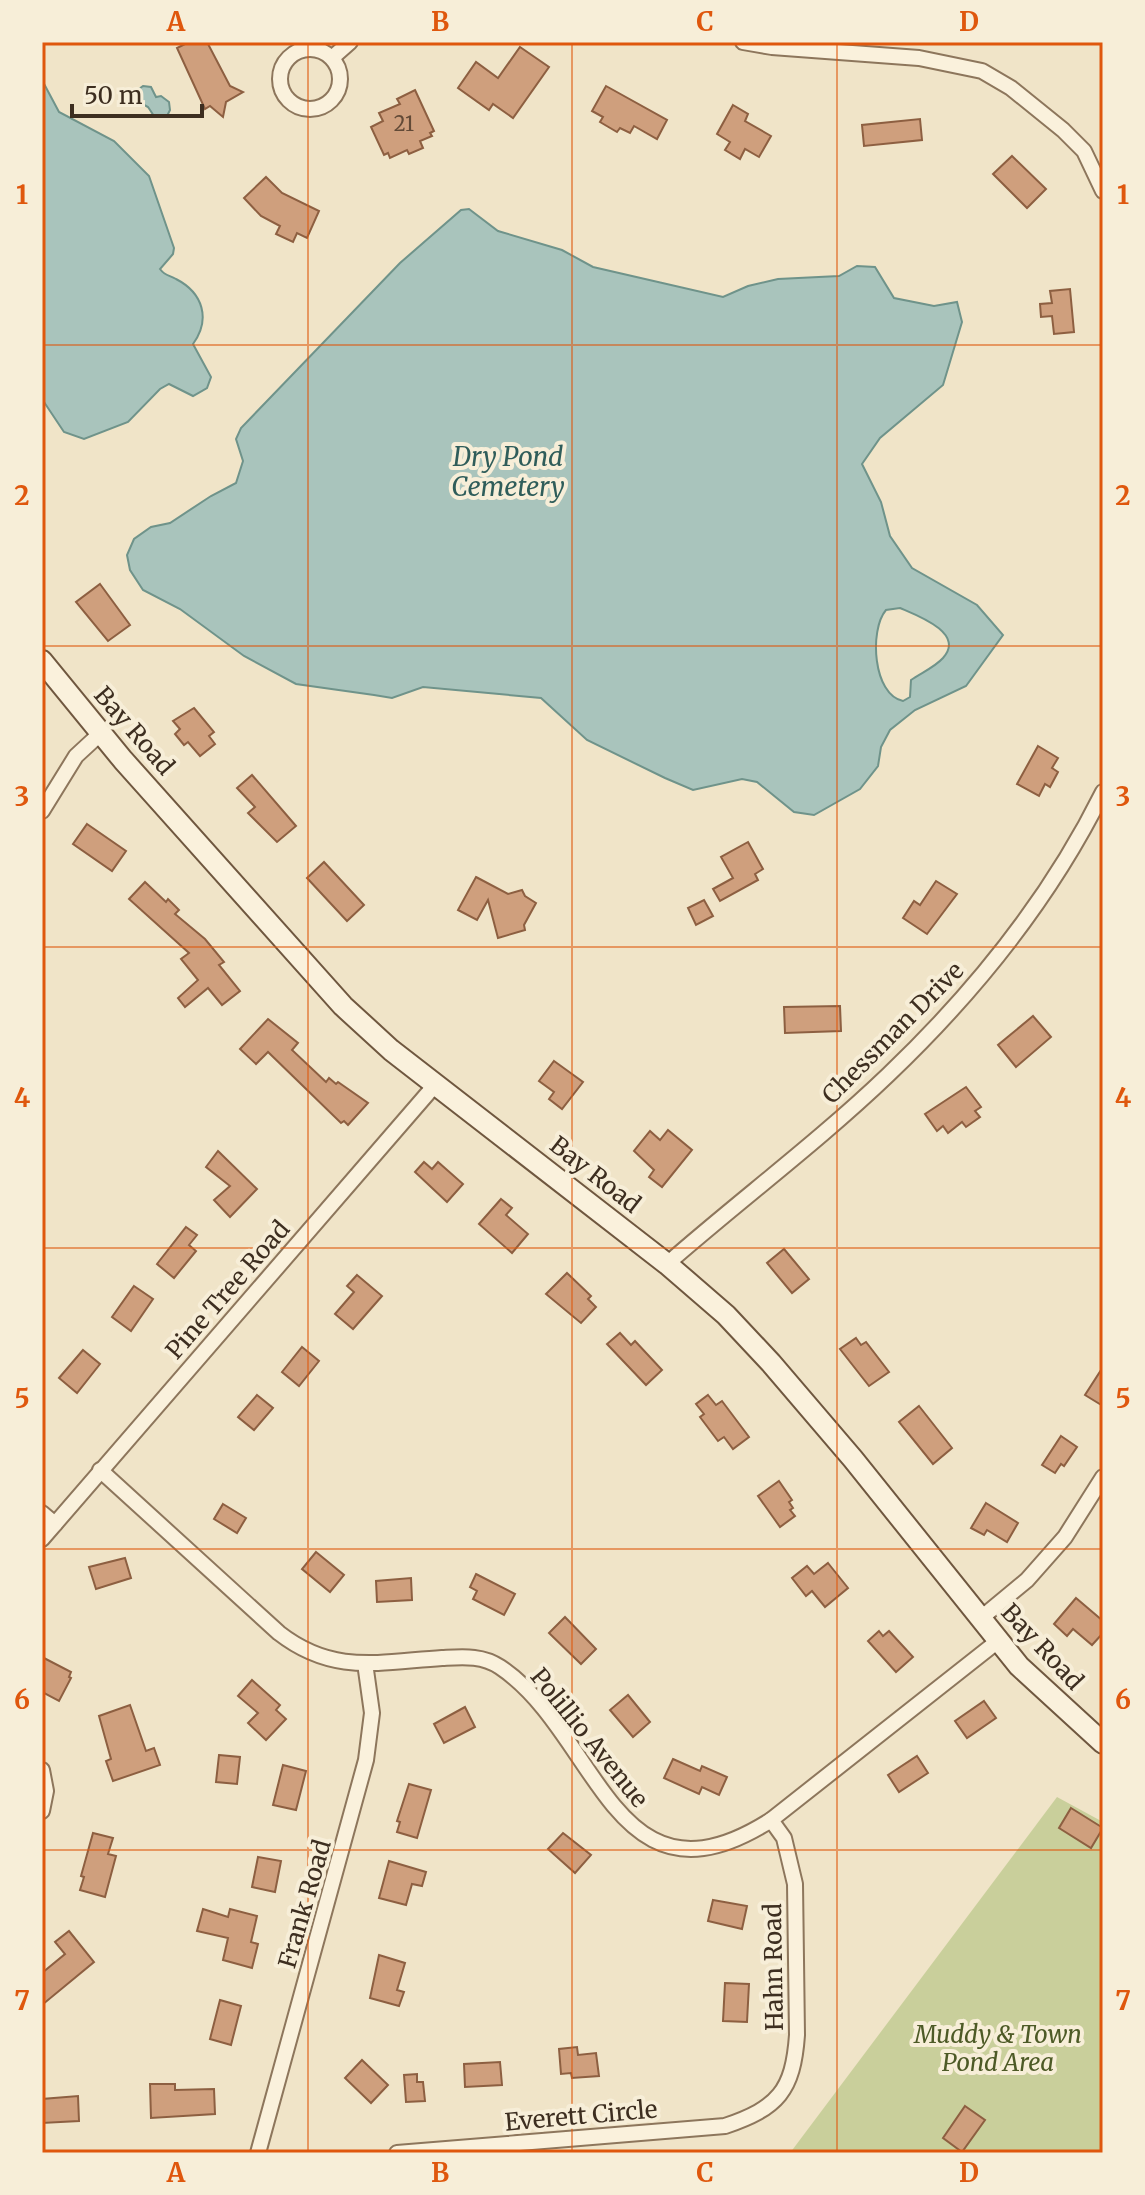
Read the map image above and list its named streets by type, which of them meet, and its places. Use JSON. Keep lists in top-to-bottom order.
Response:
{
  "streets": {
    "main road": ["Bay Road"],
    "street": [
      "Chessman Drive",
      "Pine Tree Road",
      "Polillio Avenue",
      "Frank Road",
      "Hahn Road",
      "Everett Circle"
    ]
  },
  "crossings": [
    ["Bay Road", "Chessman Drive"],
    ["Bay Road", "Pine Tree Road"],
    ["Bay Road", "Polillio Avenue"],
    ["Pine Tree Road", "Polillio Avenue"],
    ["Polillio Avenue", "Frank Road"],
    ["Polillio Avenue", "Hahn Road"],
    ["Hahn Road", "Everett Circle"]
  ],
  "water": ["Dry Pond Cemetery"],
  "parks": ["Muddy & Town Pond Area"],
  "house_numbers": ["21"],
  "scale_bar": "50 m",
  "grid": {
    "columns": [
      "A",
      "B",
      "C",
      "D"
    ],
    "rows": [
      "1",
      "2",
      "3",
      "4",
      "5",
      "6",
      "7"
    ]
  }
}
